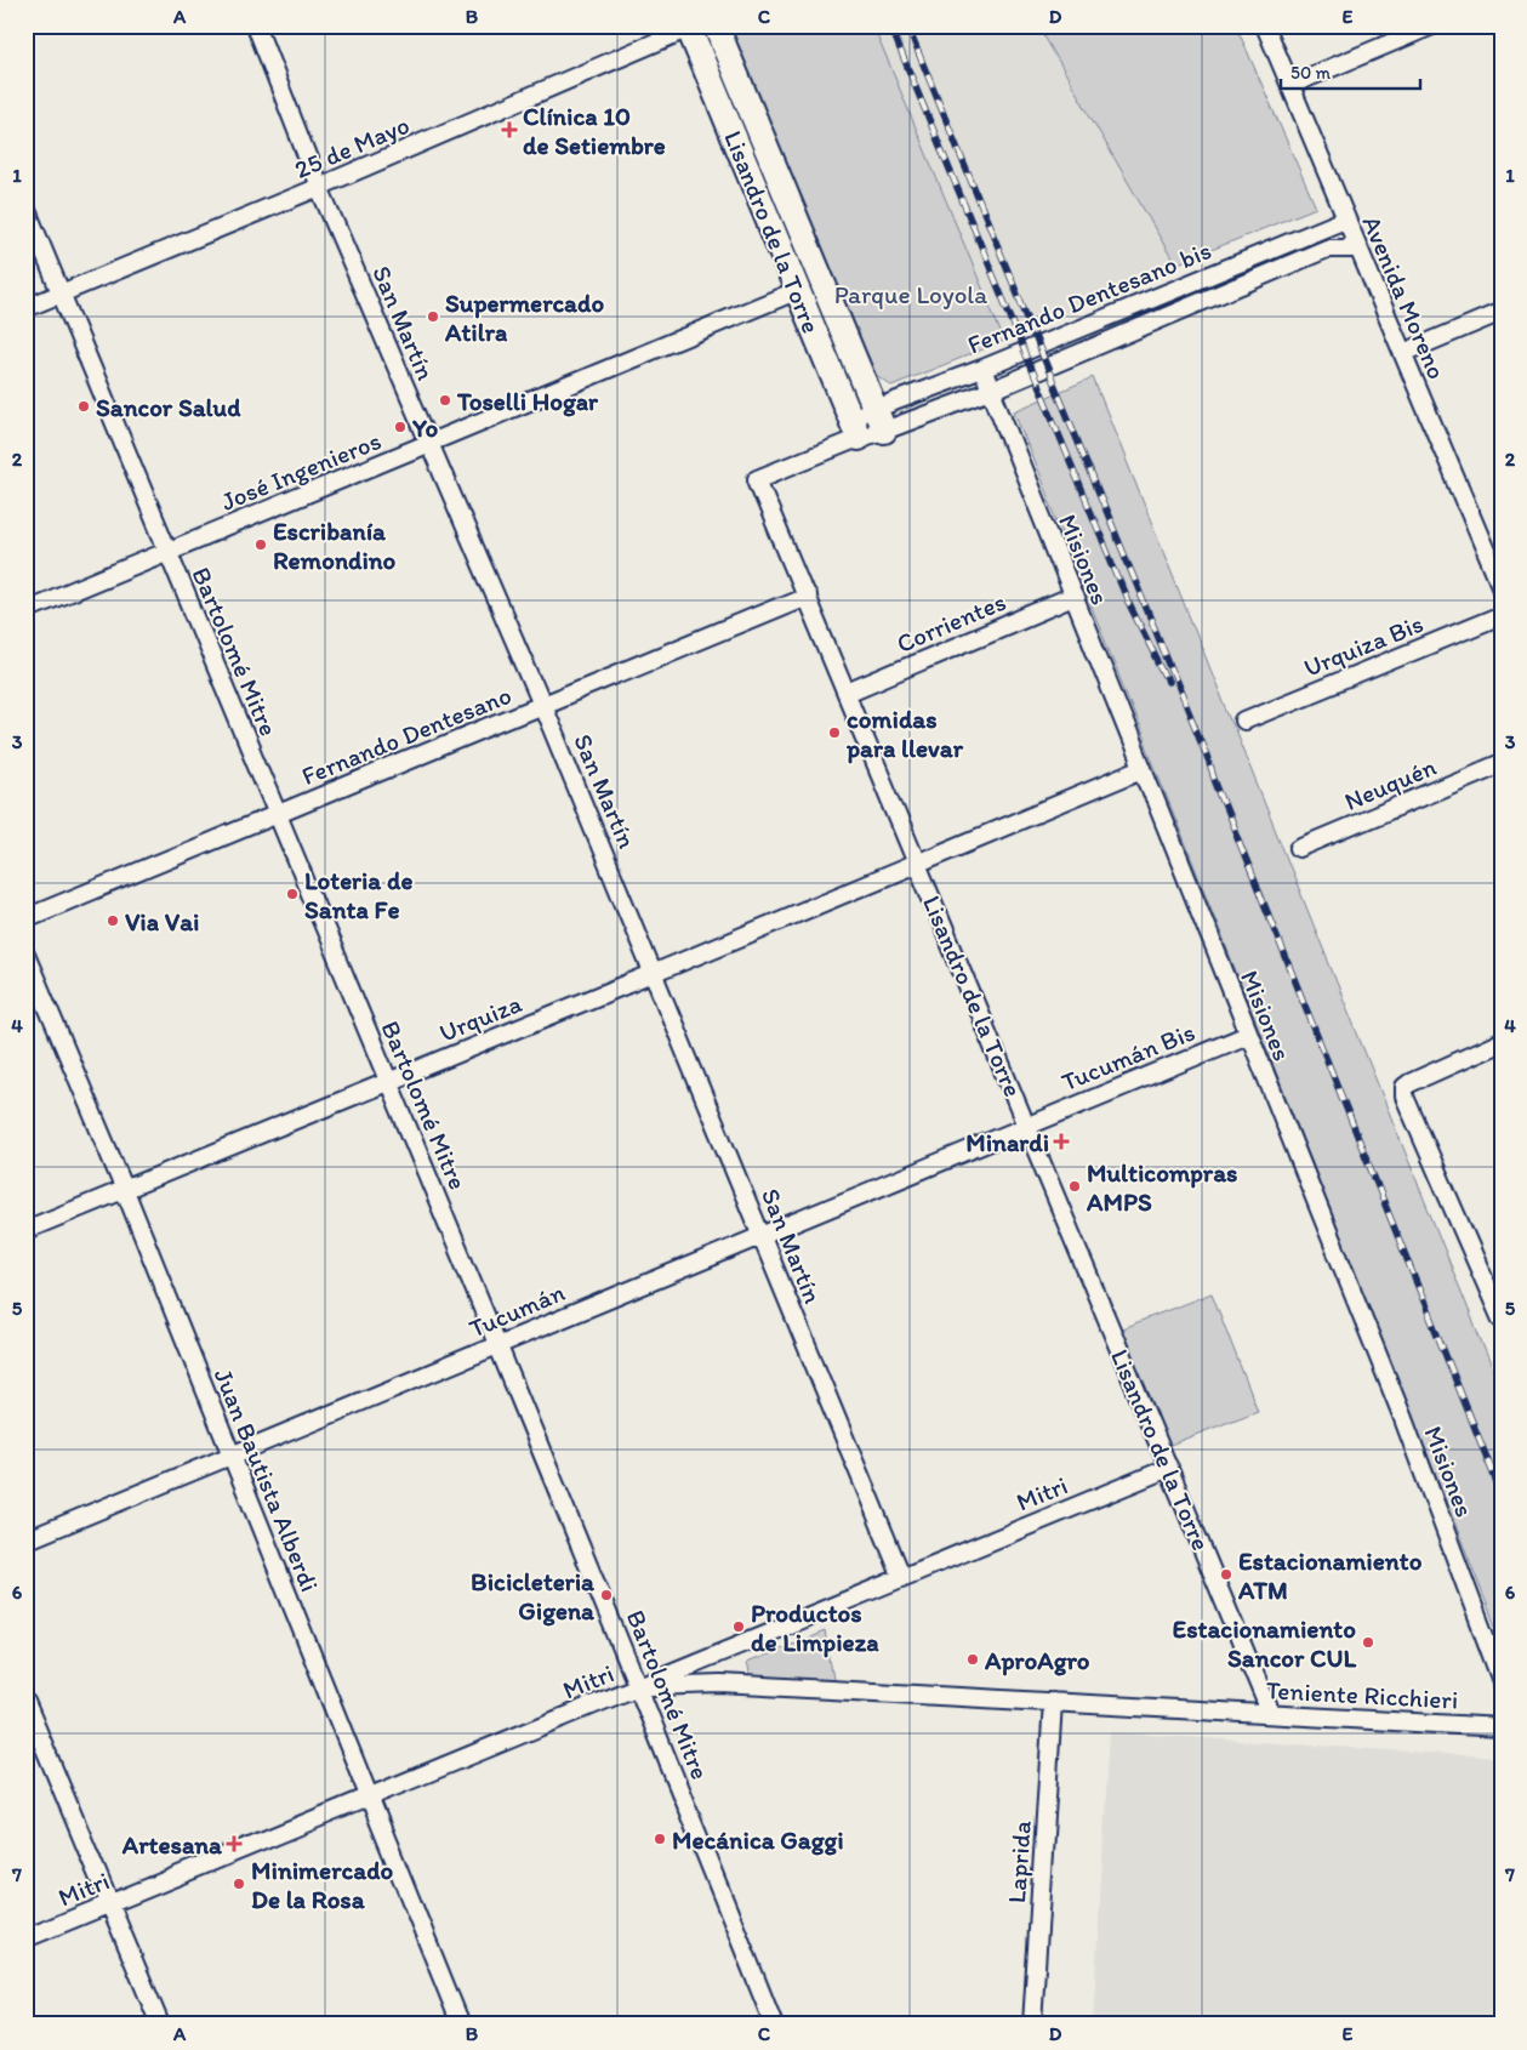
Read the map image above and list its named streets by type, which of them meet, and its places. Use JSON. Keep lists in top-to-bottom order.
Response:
{
  "streets": {
    "street": [
      "25 de Mayo",
      "Lisandro de la Torre",
      "Fernando Dentesano bis",
      "Avenida Moreno",
      "San Martín",
      "José Ingenieros",
      "Misiones",
      "Corrientes",
      "Urquiza Bis",
      "Bartolomé Mitre",
      "Fernando Dentesano",
      "Neuquén",
      "Urquiza",
      "Tucumán Bis",
      "Tucumán",
      "Juan Bautista Alberdi",
      "Mitri",
      "Teniente Ricchieri",
      "Laprida"
    ]
  },
  "crossings": [
    ["25 de Mayo", "Lisandro de la Torre"],
    ["25 de Mayo", "San Martín"],
    ["25 de Mayo", "Bartolomé Mitre"],
    ["Lisandro de la Torre", "Fernando Dentesano bis"],
    ["Lisandro de la Torre", "José Ingenieros"],
    ["Lisandro de la Torre", "Corrientes"],
    ["Lisandro de la Torre", "Fernando Dentesano"],
    ["Lisandro de la Torre", "Urquiza"],
    ["Lisandro de la Torre", "Tucumán Bis"],
    ["Lisandro de la Torre", "Tucumán"],
    ["Lisandro de la Torre", "Mitri"],
    ["Lisandro de la Torre", "Teniente Ricchieri"],
    ["Fernando Dentesano bis", "Avenida Moreno"],
    ["Fernando Dentesano bis", "Misiones"],
    ["San Martín", "José Ingenieros"],
    ["San Martín", "Fernando Dentesano"],
    ["San Martín", "Urquiza"],
    ["San Martín", "Tucumán"],
    ["San Martín", "Mitri"],
    ["José Ingenieros", "Bartolomé Mitre"],
    ["Misiones", "Corrientes"],
    ["Misiones", "Tucumán Bis"],
    ["Bartolomé Mitre", "Fernando Dentesano"],
    ["Bartolomé Mitre", "Urquiza"],
    ["Bartolomé Mitre", "Tucumán"],
    ["Bartolomé Mitre", "Mitri"],
    ["Bartolomé Mitre", "Teniente Ricchieri"],
    ["Urquiza", "Juan Bautista Alberdi"],
    ["Tucumán Bis", "Tucumán"],
    ["Tucumán", "Juan Bautista Alberdi"],
    ["Juan Bautista Alberdi", "Mitri"],
    ["Mitri", "Teniente Ricchieri"],
    ["Teniente Ricchieri", "Laprida"]
  ],
  "parks": ["Parque Loyola"],
  "places": {
    "health": ["Clínica 10 de Setiembre", "Minardi", "Artesana"],
    "other": [
      "Supermercado Atilra",
      "Toselli Hogar",
      "Sancor Salud",
      "Yo",
      "Escribanía Remondino",
      "comidas para llevar",
      "Loteria de Santa Fe",
      "Via Vai",
      "Multicompras AMPS",
      "Estacionamiento ATM",
      "Bicicleteria Gigena",
      "Productos de Limpieza",
      "Estacionamiento Sancor CUL",
      "AproAgro",
      "Mecánica Gaggi",
      "Minimercado De la Rosa"
    ]
  },
  "scale_bar": "50 m",
  "grid": {
    "columns": [
      "A",
      "B",
      "C",
      "D",
      "E"
    ],
    "rows": [
      "1",
      "2",
      "3",
      "4",
      "5",
      "6",
      "7"
    ]
  }
}
